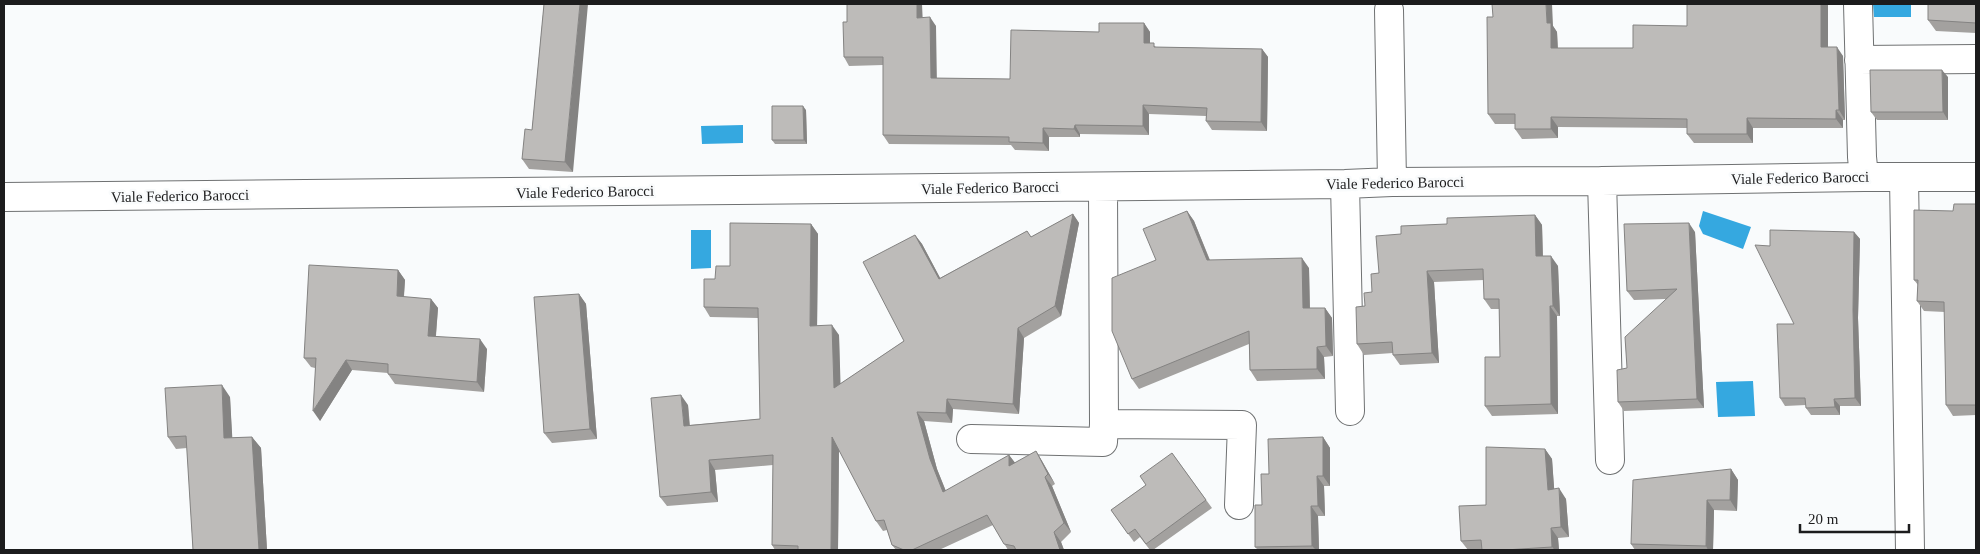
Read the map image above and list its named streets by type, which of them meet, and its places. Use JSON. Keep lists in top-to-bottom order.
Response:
{
  "streets": {
    "street": ["Viale Federico Barocci"]
  },
  "scale_bar": "20 m"
}
